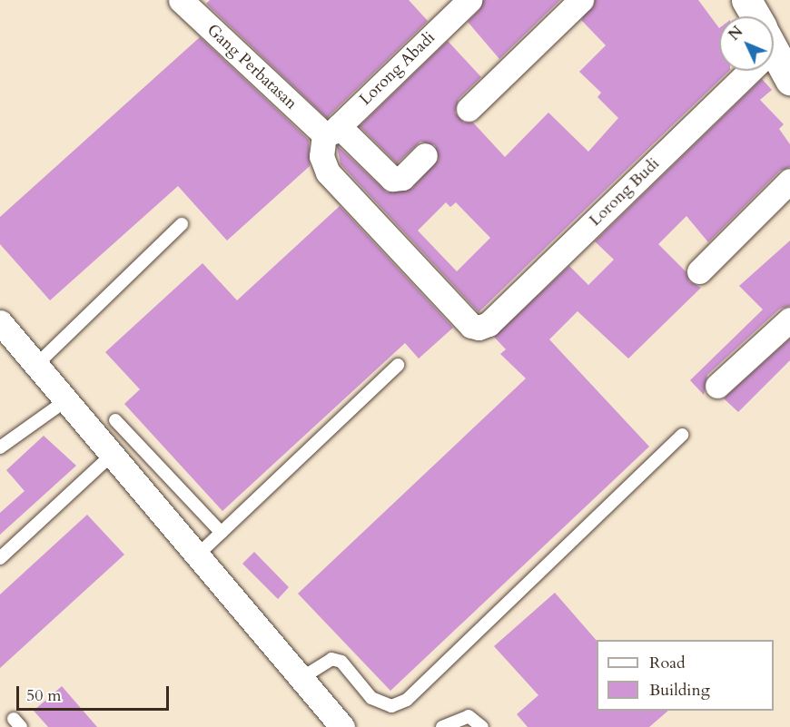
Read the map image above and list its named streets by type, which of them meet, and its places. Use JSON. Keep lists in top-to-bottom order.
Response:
{
  "streets": {
    "street": ["Gang Perbatasan", "Lorong Abadi", "Lorong Budi"]
  },
  "crossings": [
    ["Gang Perbatasan", "Lorong Abadi"],
    ["Gang Perbatasan", "Lorong Budi"],
    ["Lorong Abadi", "Lorong Budi"]
  ],
  "legend": ["Road", "Building"],
  "scale_bar": "50 m",
  "north": "top left"
}
